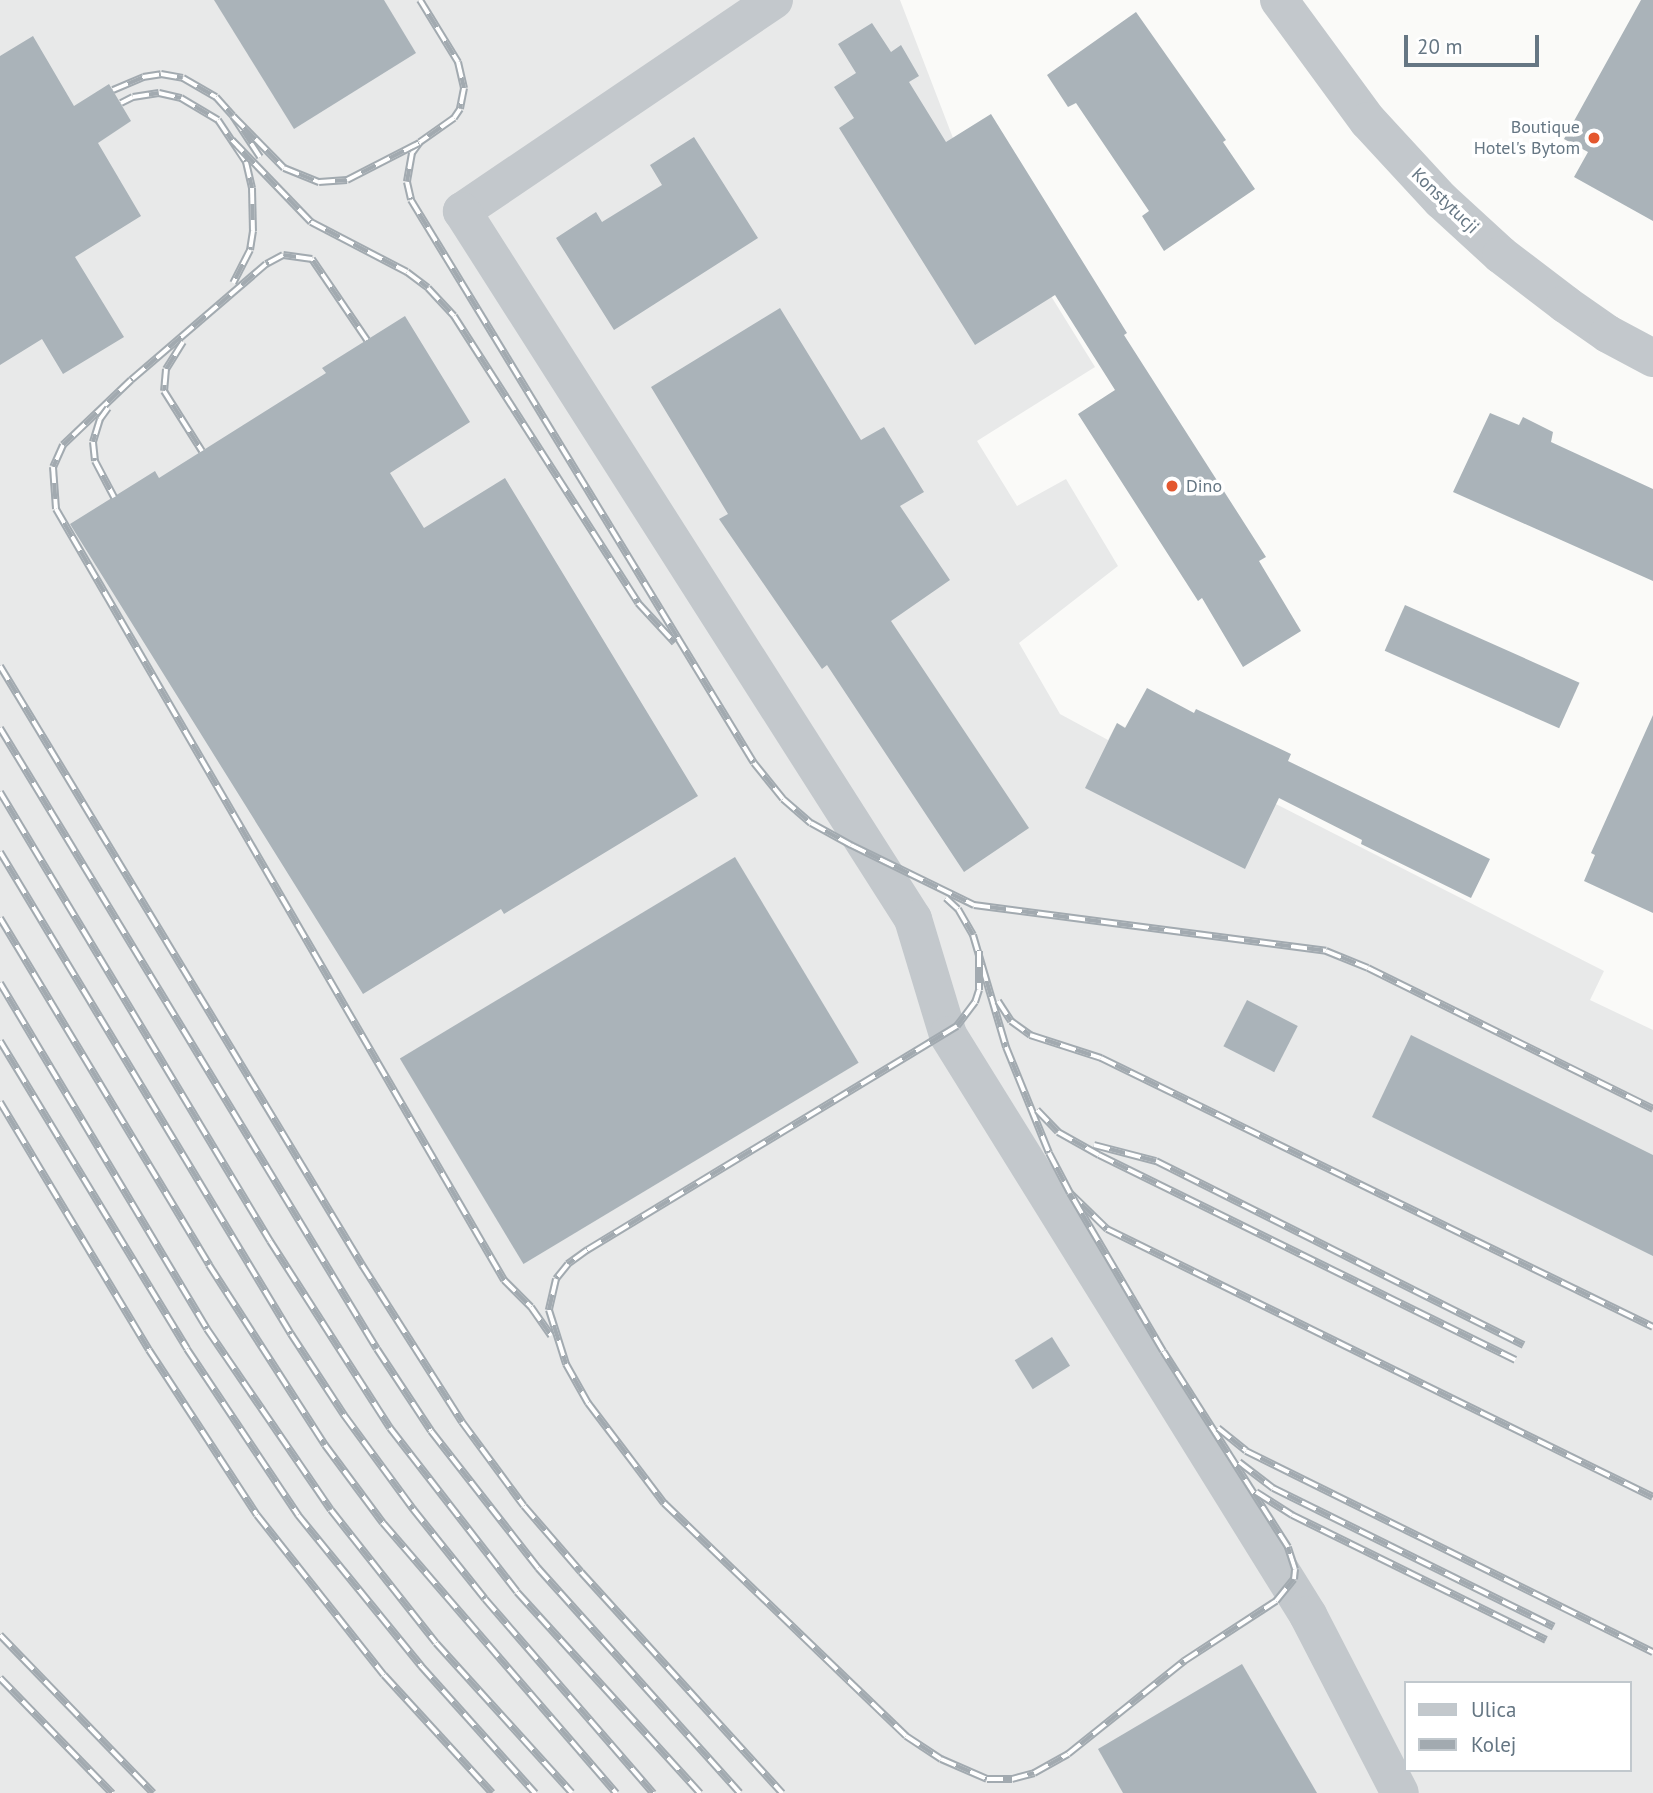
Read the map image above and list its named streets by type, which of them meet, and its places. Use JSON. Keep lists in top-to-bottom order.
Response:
{
  "streets": {
    "street": ["Konstytucji"]
  },
  "places": ["Boutique Hotel's Bytom", "Dino"],
  "legend": ["Ulica", "Kolej"],
  "scale_bar": "20 m"
}
